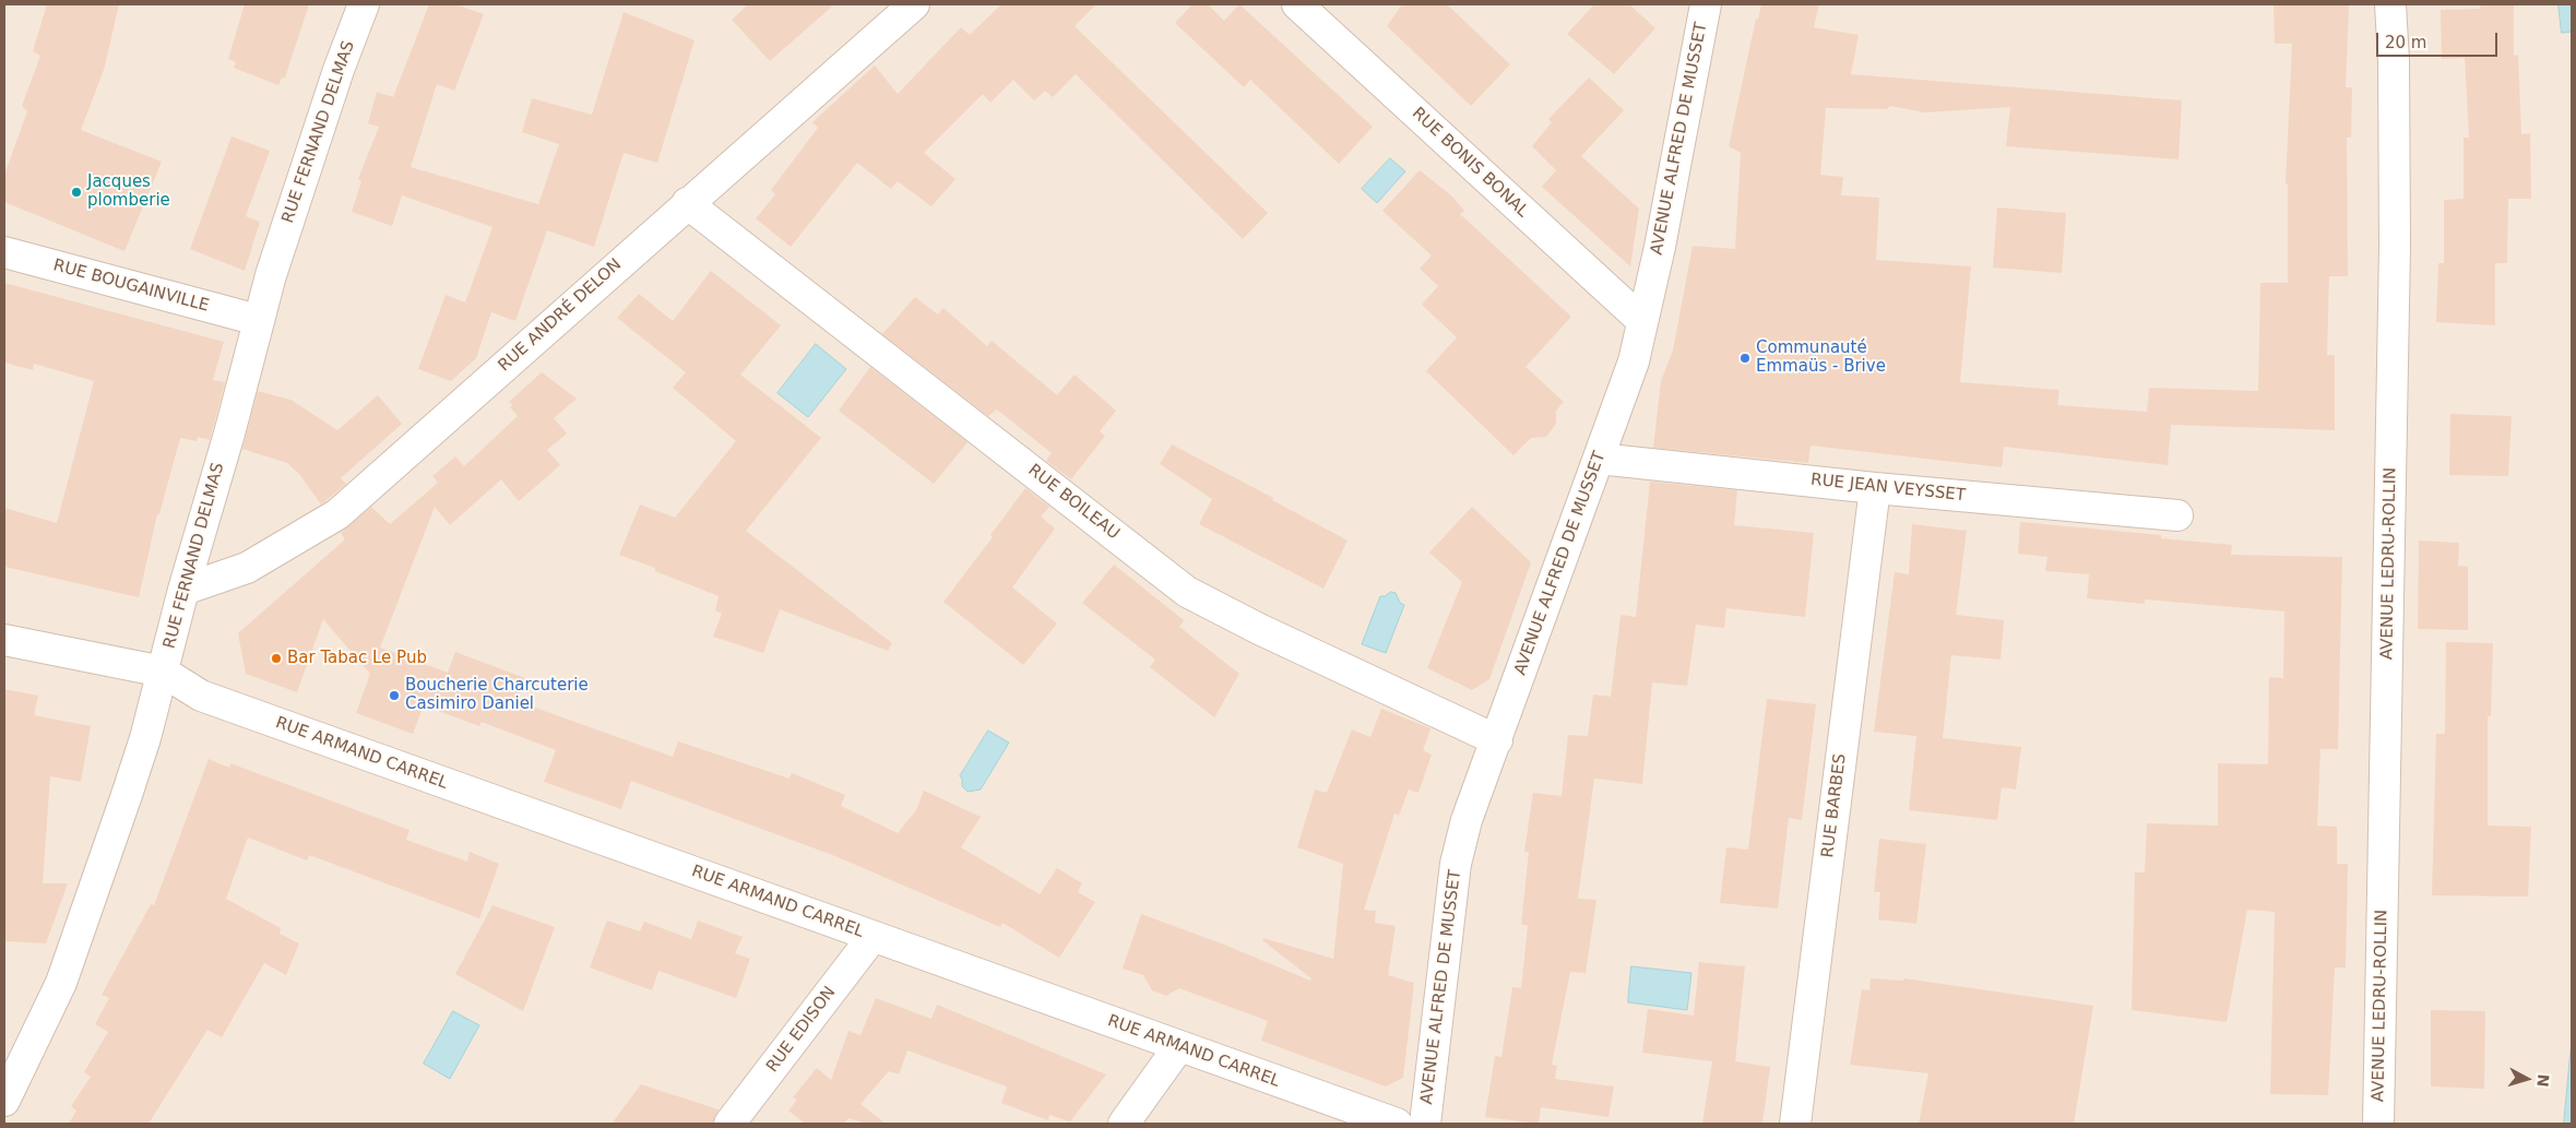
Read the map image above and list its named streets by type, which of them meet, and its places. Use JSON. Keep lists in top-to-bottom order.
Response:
{
  "streets": {
    "street": [
      "RUE FERNAND DELMAS",
      "AVENUE ALFRED DE MUSSET",
      "RUE BONIS BONAL",
      "RUE BOUGAINVILLE",
      "RUE ANDRÉ DELON",
      "RUE JEAN VEYSSET",
      "RUE BOILEAU",
      "AVENUE LEDRU-ROLLIN",
      "RUE ARMAND CARREL",
      "RUE BARBES",
      "RUE EDISON"
    ]
  },
  "crossings": [
    ["RUE FERNAND DELMAS", "RUE BOUGAINVILLE"],
    ["RUE FERNAND DELMAS", "RUE ANDRÉ DELON"],
    ["RUE FERNAND DELMAS", "RUE ARMAND CARREL"],
    ["AVENUE ALFRED DE MUSSET", "RUE BONIS BONAL"],
    ["AVENUE ALFRED DE MUSSET", "RUE JEAN VEYSSET"],
    ["AVENUE ALFRED DE MUSSET", "RUE BOILEAU"],
    ["RUE ANDRÉ DELON", "RUE BOILEAU"],
    ["RUE JEAN VEYSSET", "RUE BARBES"],
    ["RUE ARMAND CARREL", "RUE EDISON"]
  ],
  "places": [
    "Jacques plomberie",
    "Communauté Emmaüs - Brive",
    "Bar Tabac Le Pub",
    "Boucherie Charcuterie Casimiro Daniel"
  ],
  "scale_bar": "20 m",
  "north": "right"
}
